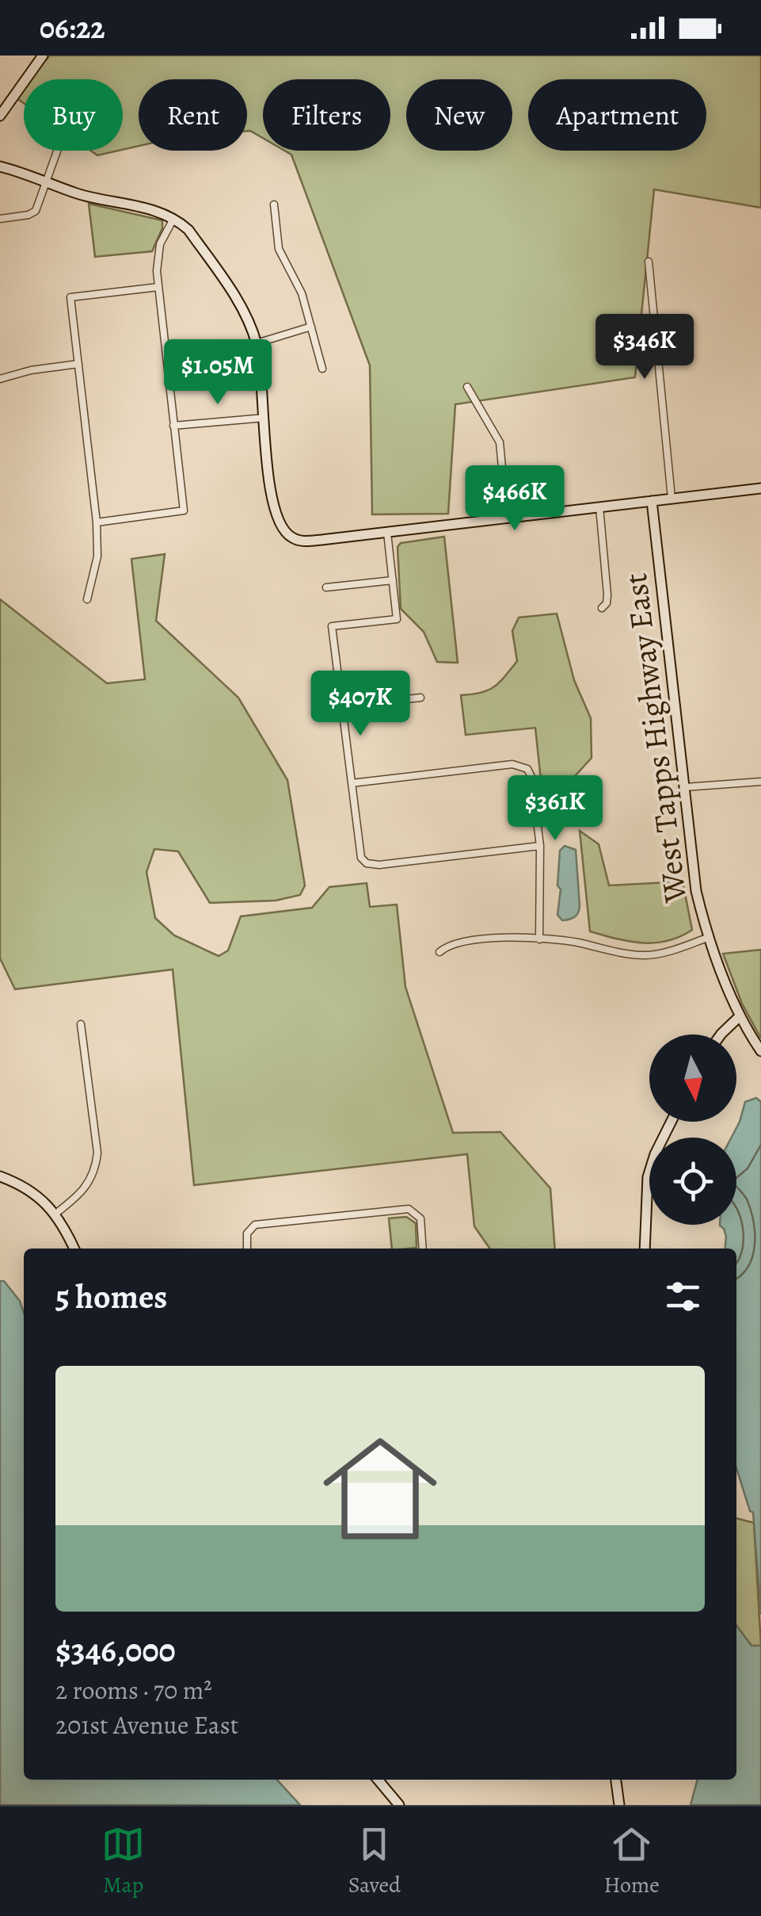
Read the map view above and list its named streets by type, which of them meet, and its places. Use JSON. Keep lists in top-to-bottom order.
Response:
{
  "streets": {
    "street": ["West Tapps Highway East"]
  },
  "north": "bottom",
  "page": {
    "status": "06:22",
    "chip": [
      "Buy",
      "Rent",
      "Filters",
      "New",
      "Apartment"
    ],
    "price": [
      "$346K",
      "$1.05M",
      "$466K",
      "$407K",
      "$361K"
    ],
    "heading": "5 homes",
    "list": [
      {
        "name": "$346,000",
        "note": "2 rooms · 70 m² · 201st Avenue East"
      }
    ],
    "tabs": ["Map", "Saved", "Home"]
  }
}
